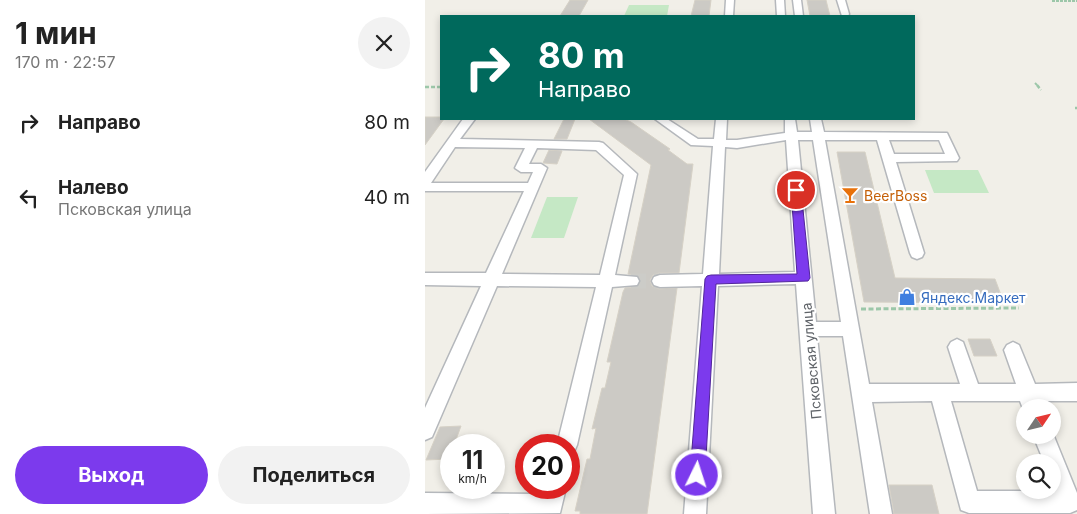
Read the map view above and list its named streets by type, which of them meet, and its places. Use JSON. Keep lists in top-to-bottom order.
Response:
{
  "streets": {
    "street": ["Псковская улица"]
  },
  "places": {
    "bar": ["BeerBoss"],
    "shop": ["Яндекс.Маркет"]
  },
  "north": "top right",
  "page": {
    "heading": ["1 мин", "170 m · 22:57"],
    "turn": ["80 m", "Направо"],
    "list": [
      {
        "name": "Направо",
        "value": "80 m"
      },
      {
        "name": "Налево",
        "note": "Псковская улица",
        "value": "40 m"
      }
    ],
    "speed": "11 km/h",
    "limit": "20",
    "buttons": ["Выход", "Поделиться"]
  }
}
